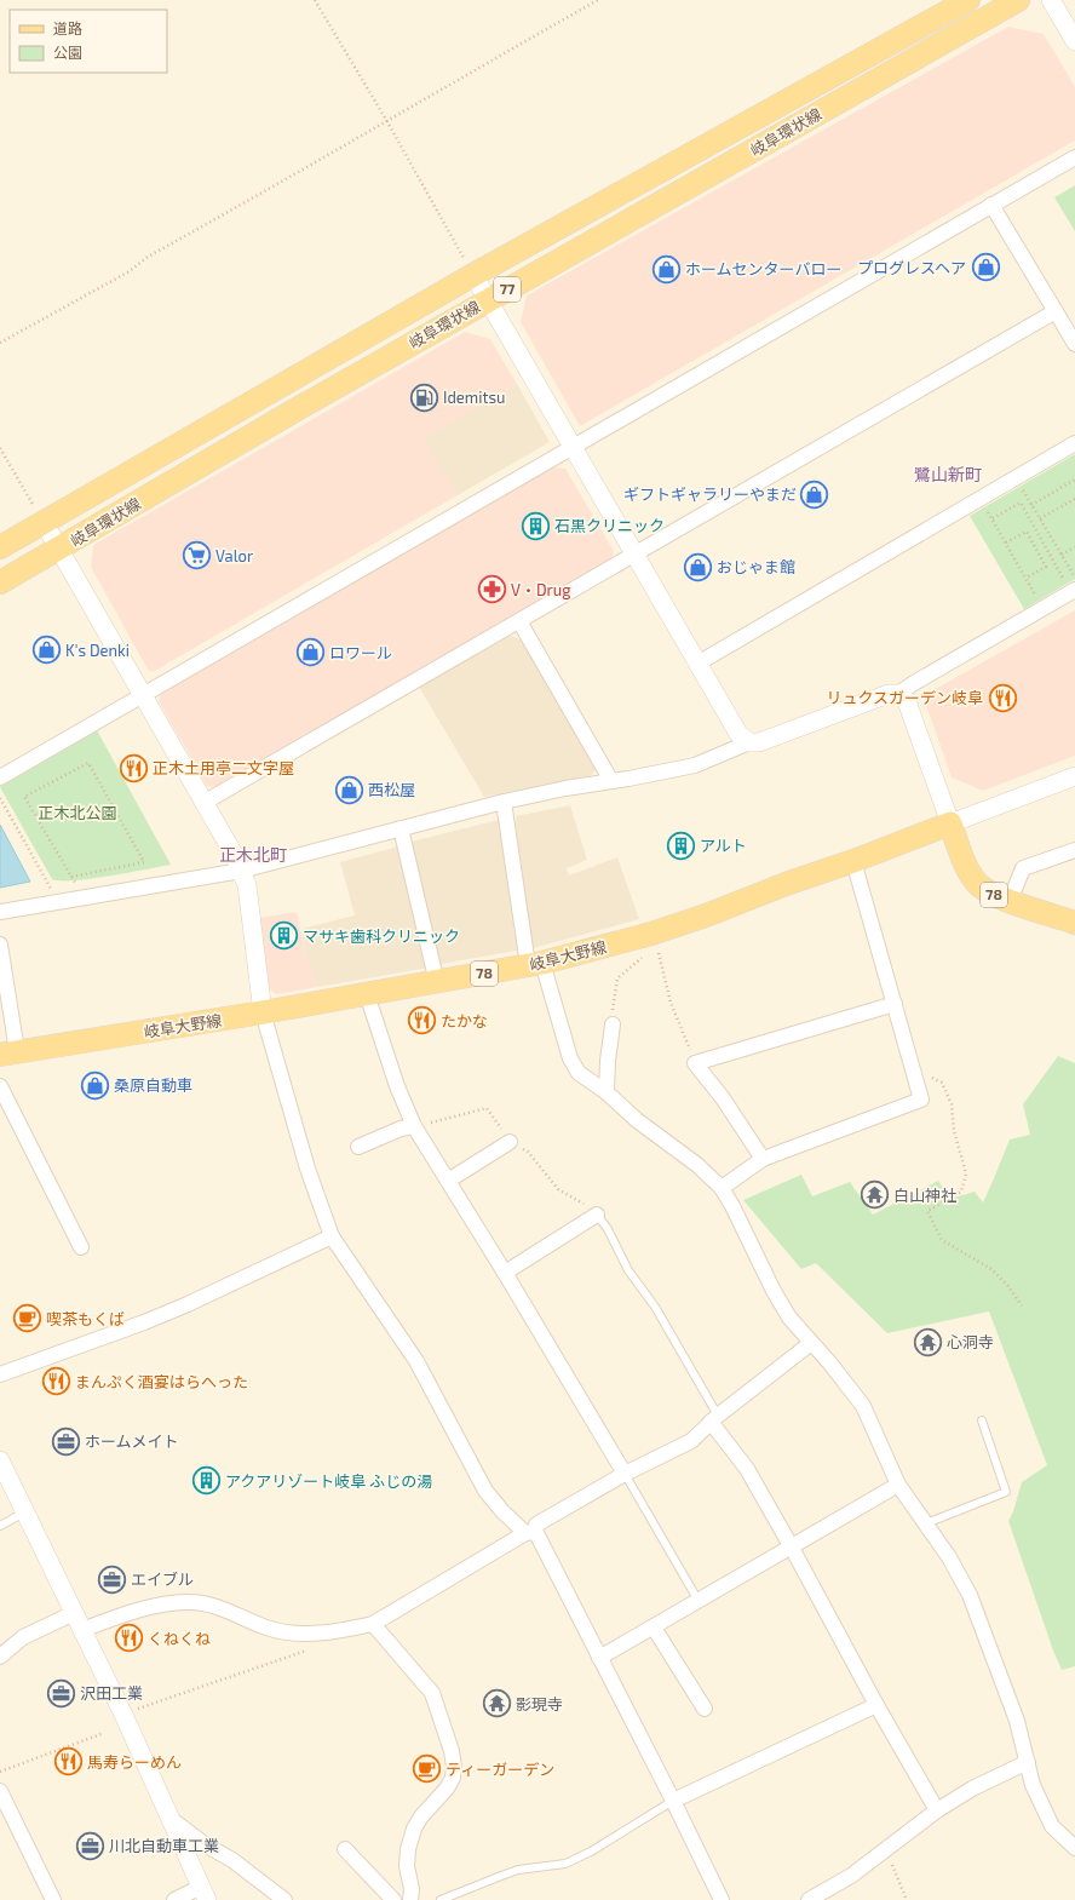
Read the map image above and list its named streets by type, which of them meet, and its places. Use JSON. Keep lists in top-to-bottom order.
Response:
{
  "streets": {
    "main road": [
      "岐阜環状線",
      "77",
      "78",
      "岐阜大野線"
    ]
  },
  "crossings": [
    ["78", "岐阜大野線"]
  ],
  "districts": ["鷺山新町", "正木北町"],
  "parks": ["正木北公園"],
  "places": {
    "shop": [
      "プログレスヘア",
      "ホームセンターバロー",
      "ギフトギャラリーやまだ",
      "おじゃま館",
      "K's Denki",
      "ロワール",
      "西松屋",
      "桑原自動車"
    ],
    "fuel station": ["Idemitsu"],
    "building": [
      "石黒クリニック",
      "アルト",
      "マサキ歯科クリニック",
      "アクアリゾート岐阜 ふじの湯"
    ],
    "supermarket": ["Valor"],
    "pharmacy": ["V・Drug"],
    "restaurant": [
      "リュクスガーデン岐阜",
      "正木土用亭二文字屋",
      "たかな",
      "まんぷく酒宴はらへった",
      "くねくね",
      "馬寿らーめん"
    ],
    "temple": ["白山神社", "心洞寺", "影現寺"],
    "cafe": ["喫茶もくば", "ティーガーデン"],
    "office": [
      "ホームメイト",
      "エイブル",
      "沢田工業",
      "川北自動車工業"
    ]
  },
  "legend": ["道路", "公園"]
}
